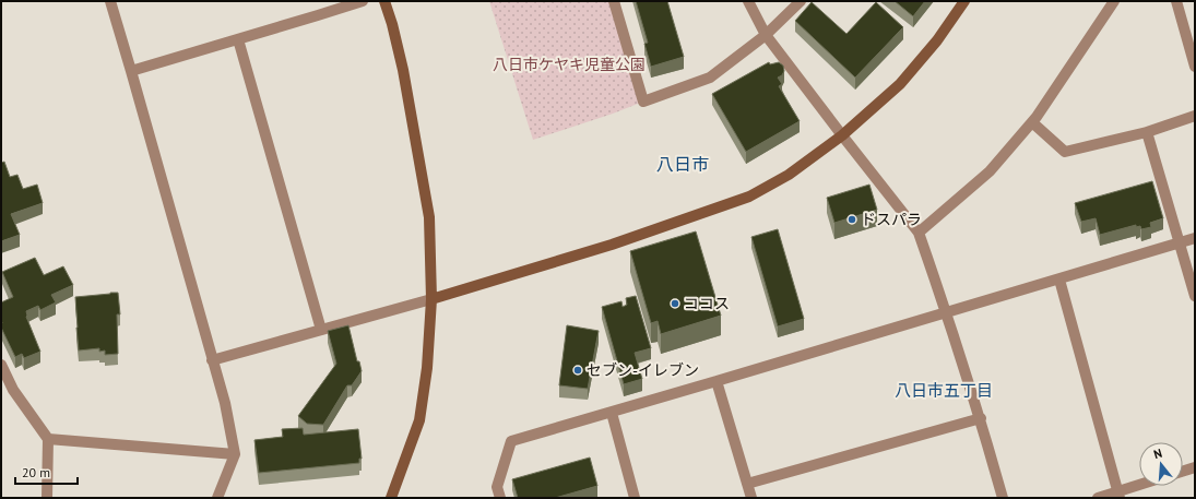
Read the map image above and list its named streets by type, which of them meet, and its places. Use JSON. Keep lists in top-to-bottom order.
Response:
{
  "districts": ["八日市", "八日市五丁目"],
  "parks": ["八日市ケヤキ児童公園"],
  "places": ["ドスパラ", "ココス", "セブン-イレブン"],
  "scale_bar": "20 m",
  "north": "top"
}
